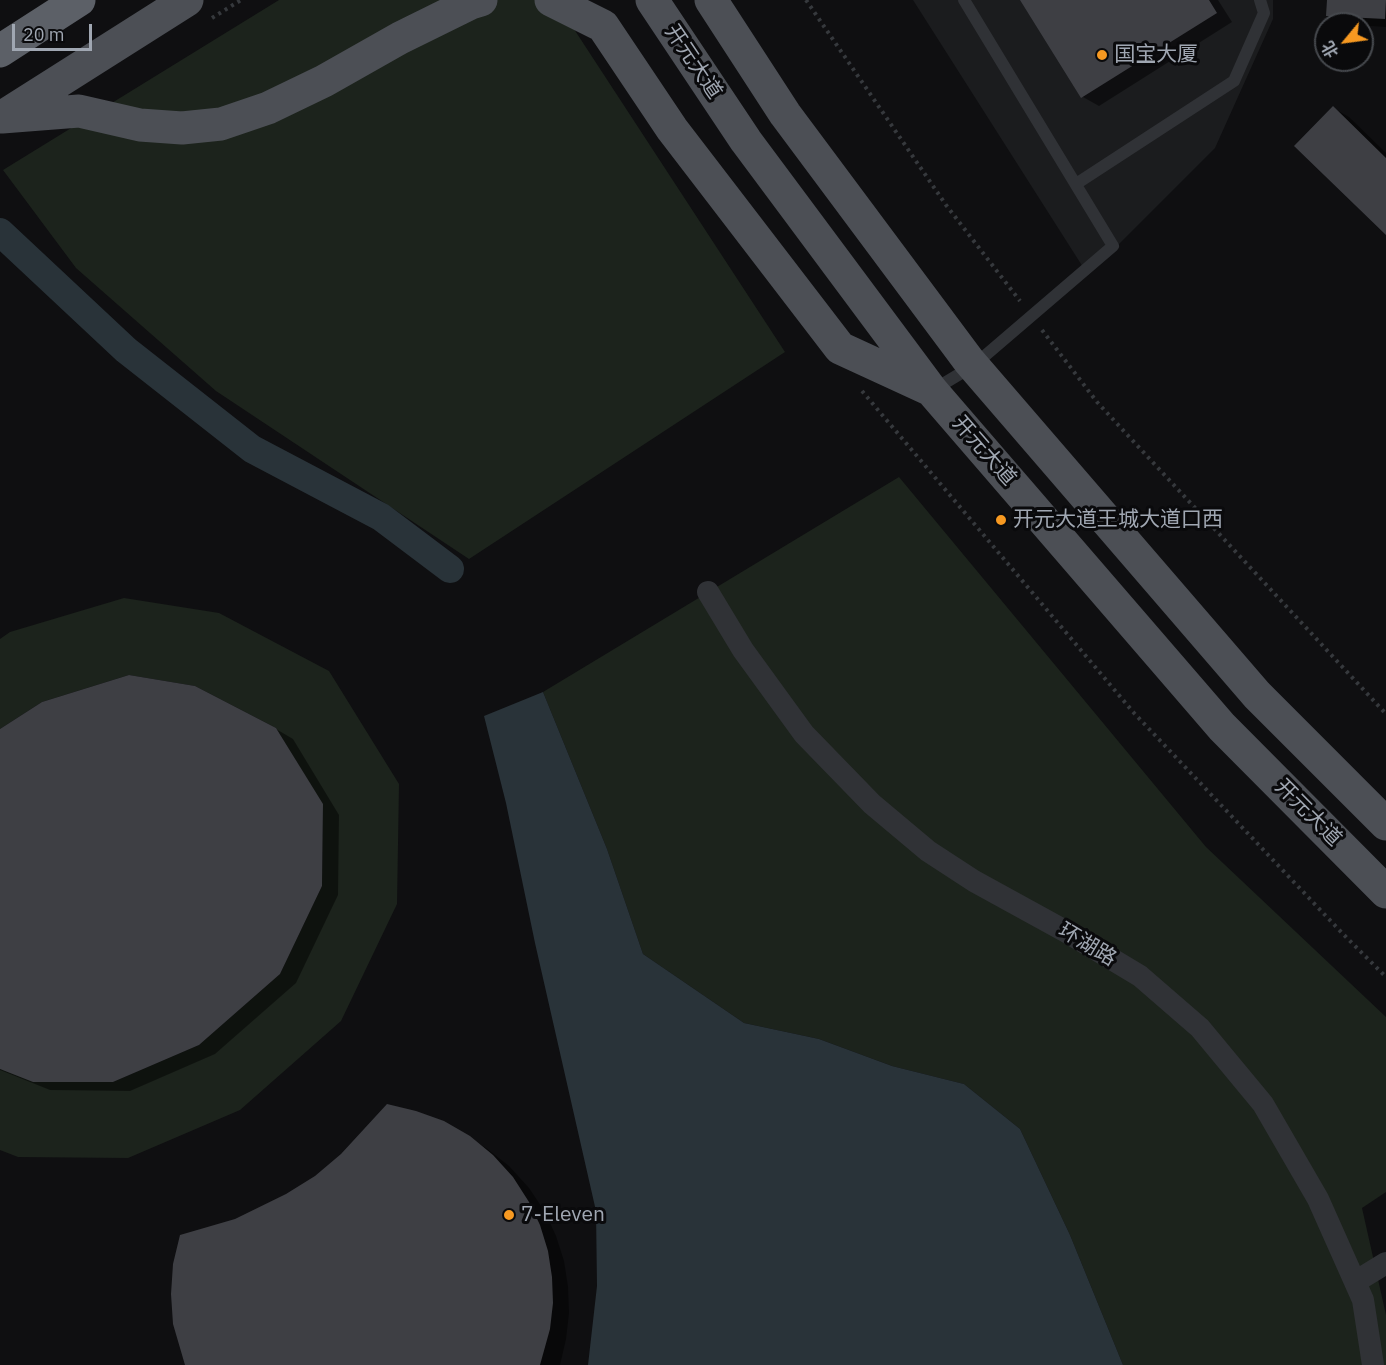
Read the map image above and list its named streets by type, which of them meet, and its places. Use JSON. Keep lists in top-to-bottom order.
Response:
{
  "streets": {
    "main road": ["开元大道"],
    "street": ["环湖路"]
  },
  "places": ["国宝大厦", "开元大道王城大道口西", "7-Eleven"],
  "scale_bar": "20 m",
  "north": "bottom left"
}
